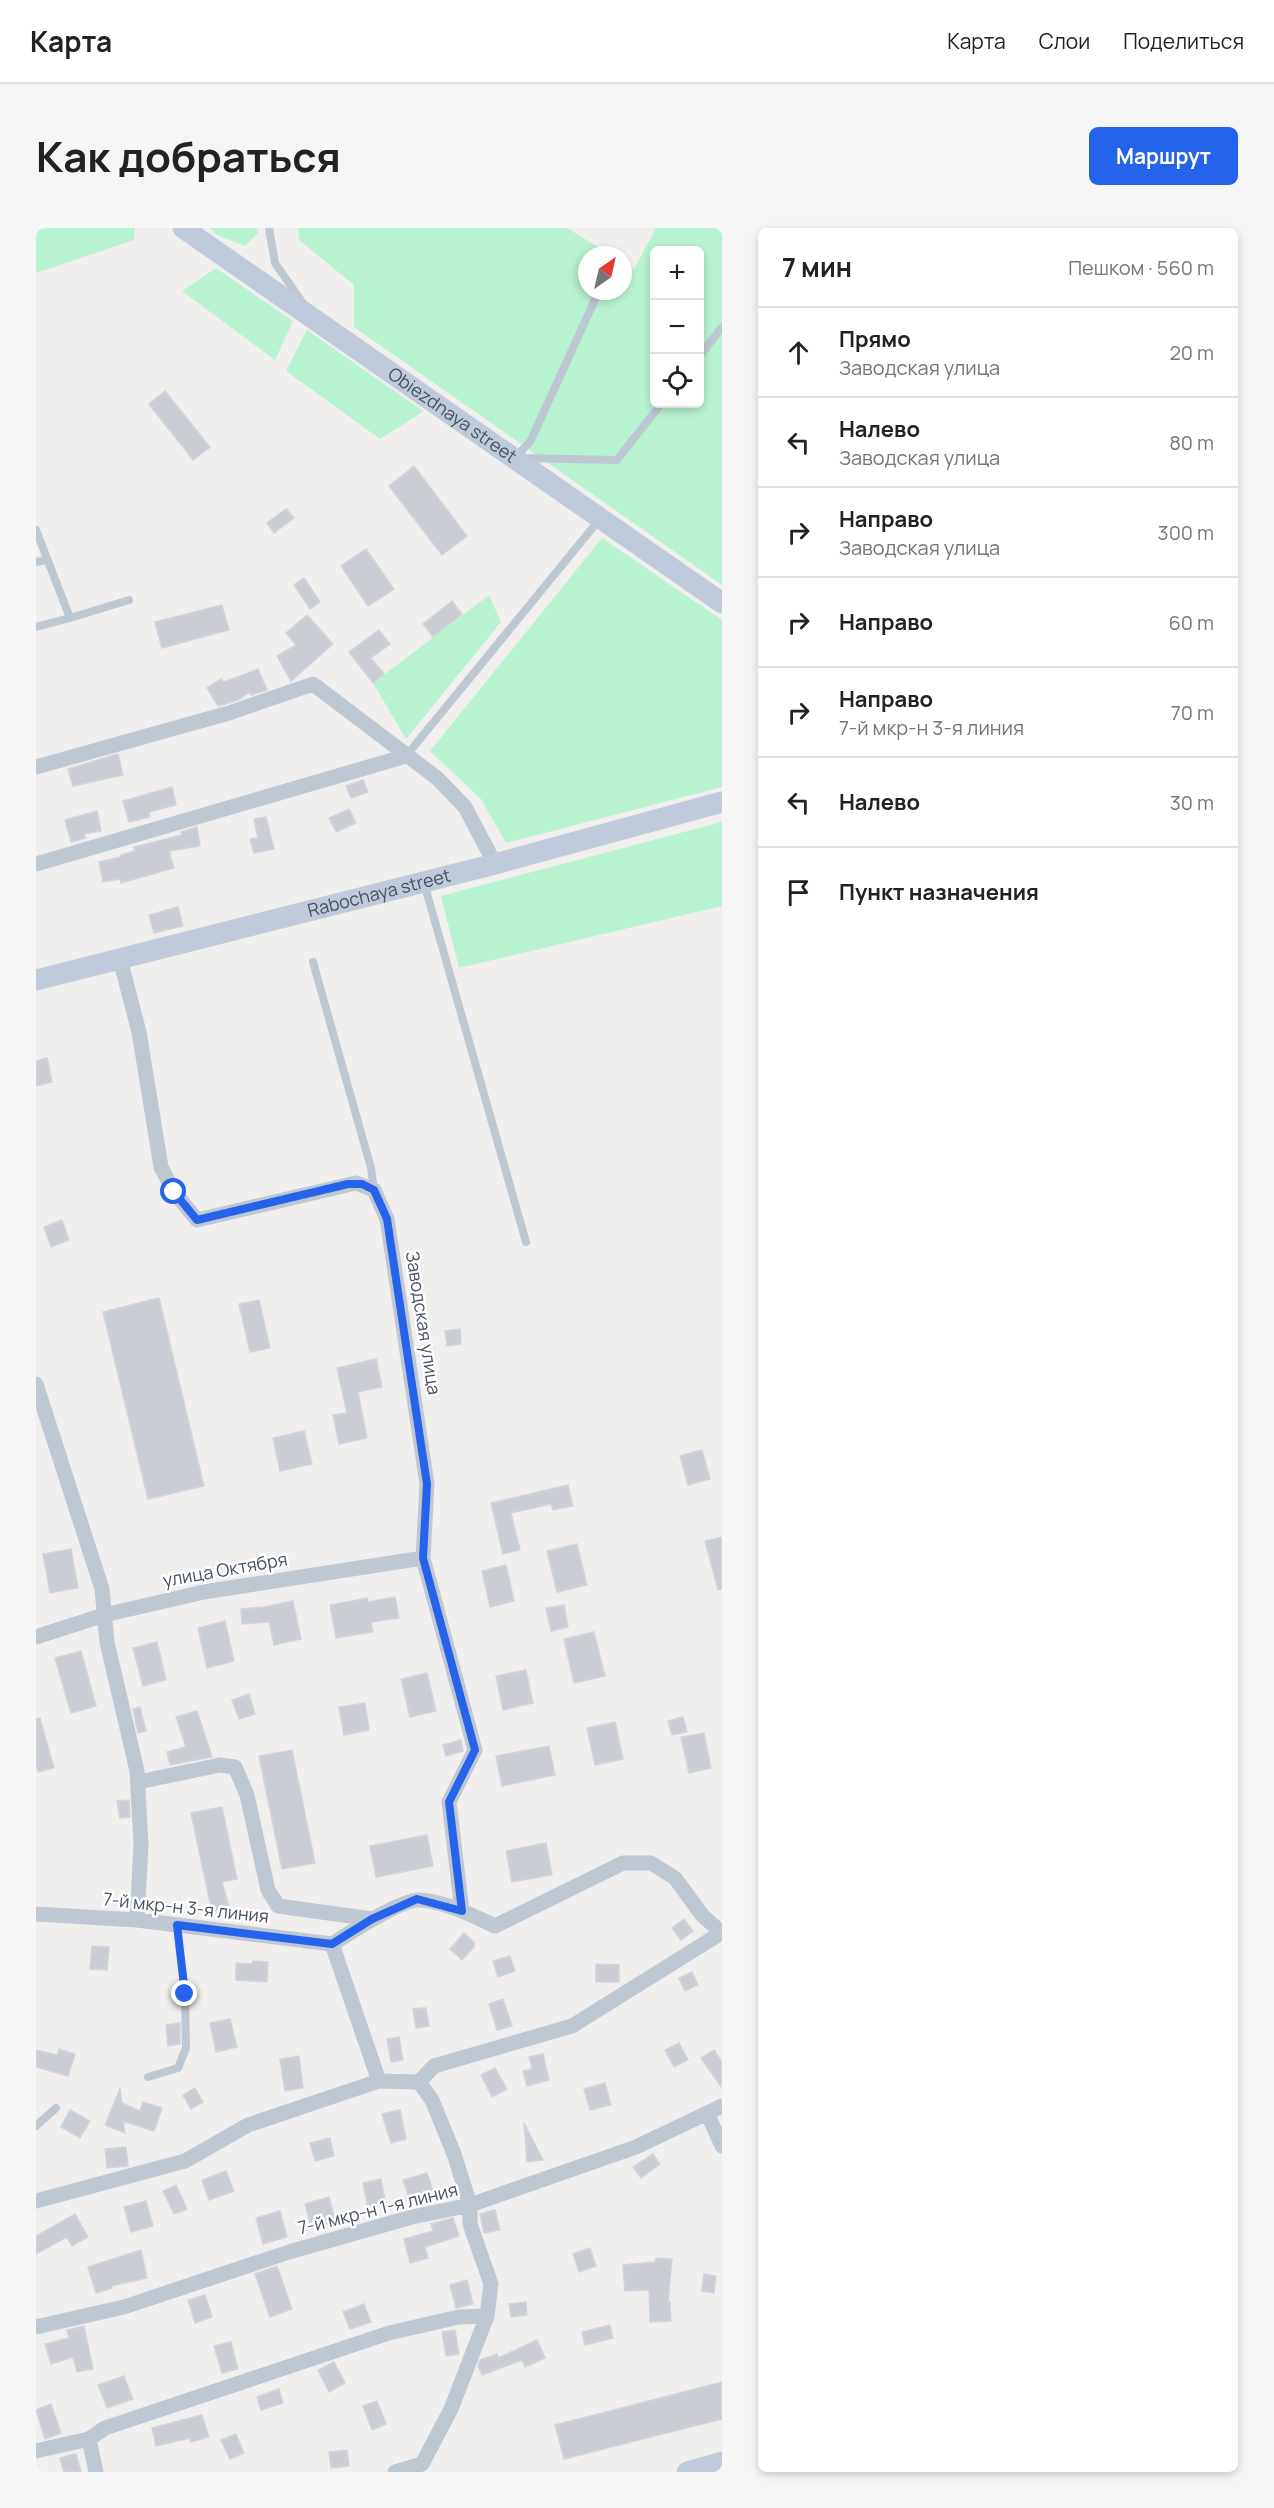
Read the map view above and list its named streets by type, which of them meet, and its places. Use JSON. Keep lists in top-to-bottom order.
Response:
{
  "streets": {
    "street": [
      "Obiezdnaya street",
      "Rabochaya street",
      "Заводская улица",
      "улица Октября",
      "7-й мкр-н 3-я линия",
      "7-й мкр-н 1-я линия"
    ]
  },
  "crossings": [
    ["Заводская улица", "улица Октября"]
  ],
  "north": "top right",
  "page": {
    "header": "Карта",
    "nav": ["Карта", "Слои", "Поделиться"],
    "title": "Как добраться",
    "buttons": "Маршрут",
    "heading": ["7 мин", "Пешком · 560 m"],
    "map_buttons": ["+", "−"],
    "list": [
      ["Прямо", "Заводская улица", "20 m"],
      ["Налево", "Заводская улица", "80 m"],
      ["Направо", "Заводская улица", "300 m"],
      ["Направо", "60 m"],
      ["Направо", "7-й мкр-н 3-я линия", "70 m"],
      ["Налево", "30 m"],
      "Пункт назначения"
    ]
  }
}
